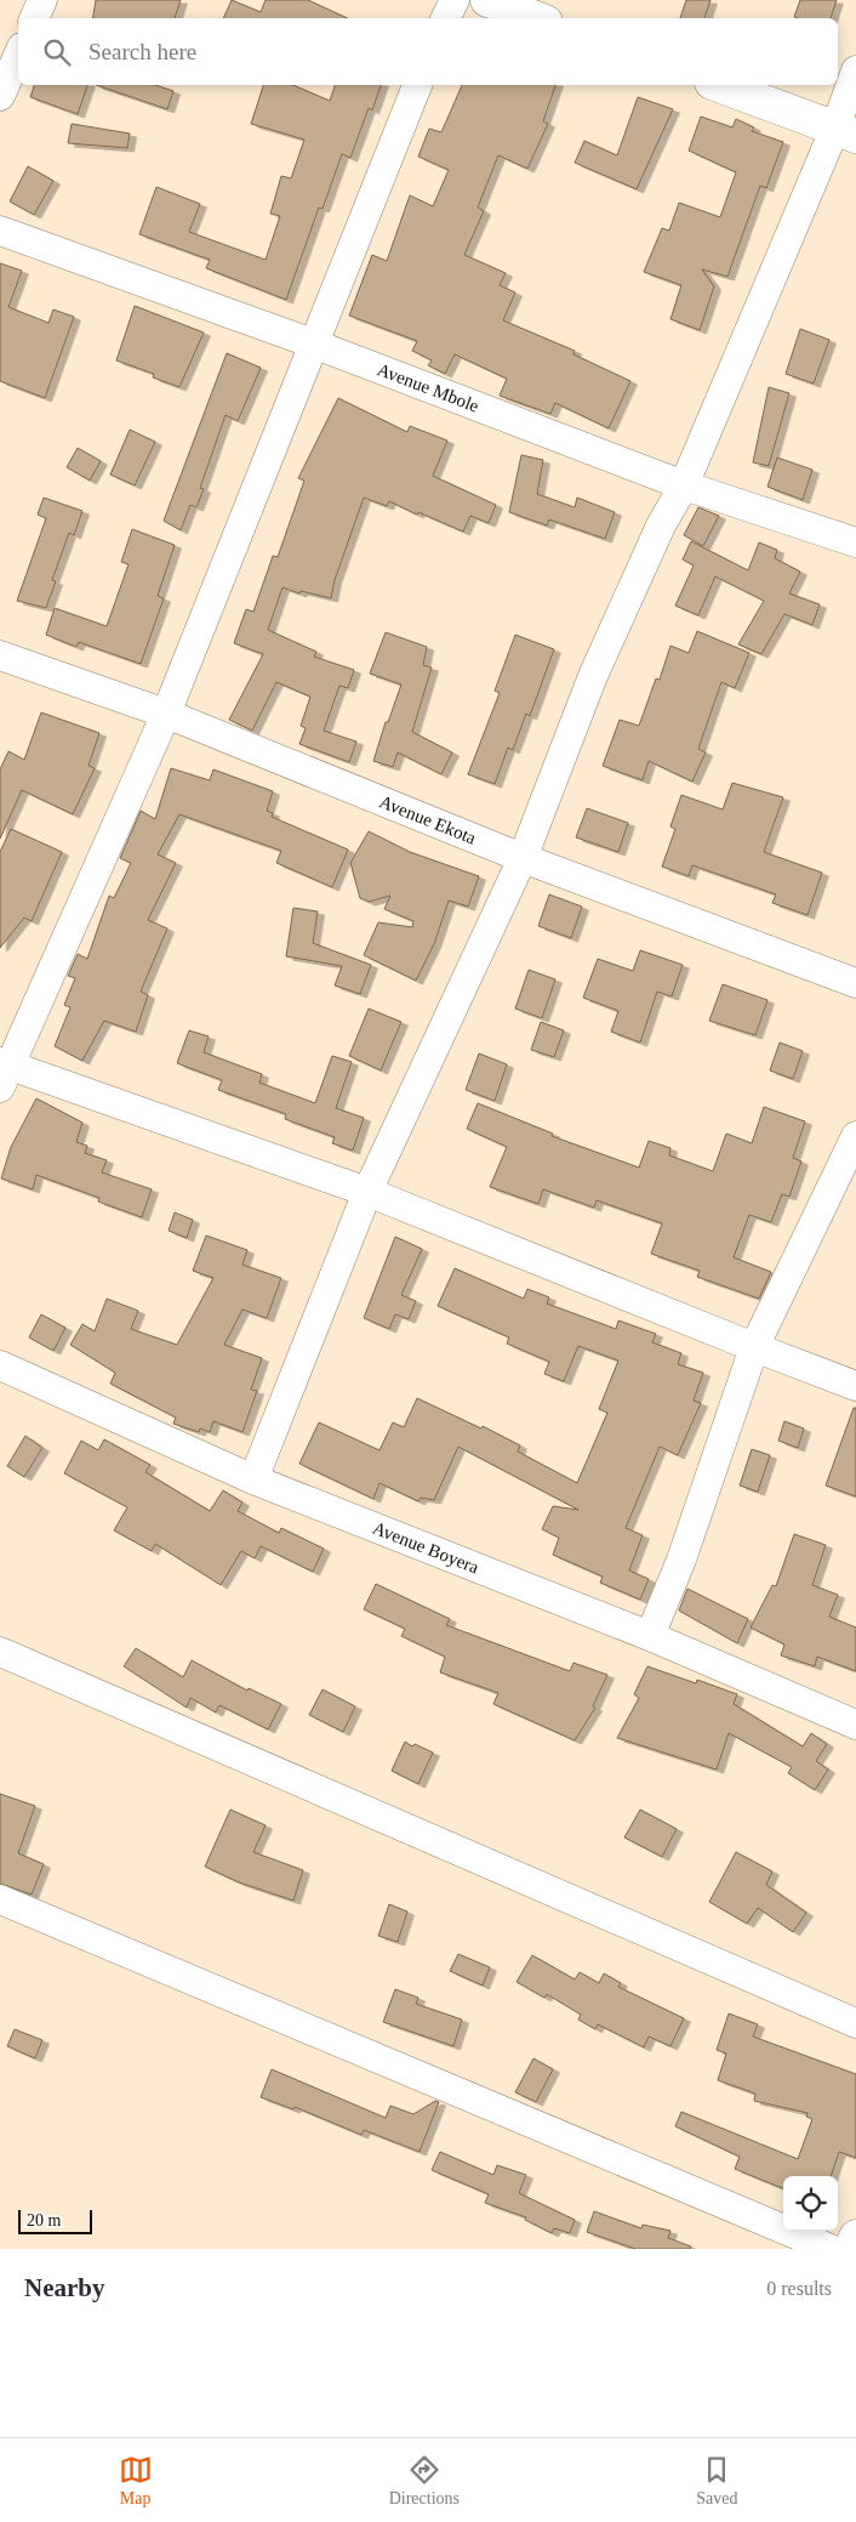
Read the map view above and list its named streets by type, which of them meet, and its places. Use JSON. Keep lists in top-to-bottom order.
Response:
{
  "streets": {
    "street": ["Avenue Mbole", "Avenue Ekota", "Avenue Boyera"]
  },
  "scale_bar": "20 m",
  "page": {
    "search": "Search here",
    "scale": "20 m",
    "heading": ["Nearby", "0 results"],
    "nav": ["Map", "Directions", "Saved"]
  }
}
